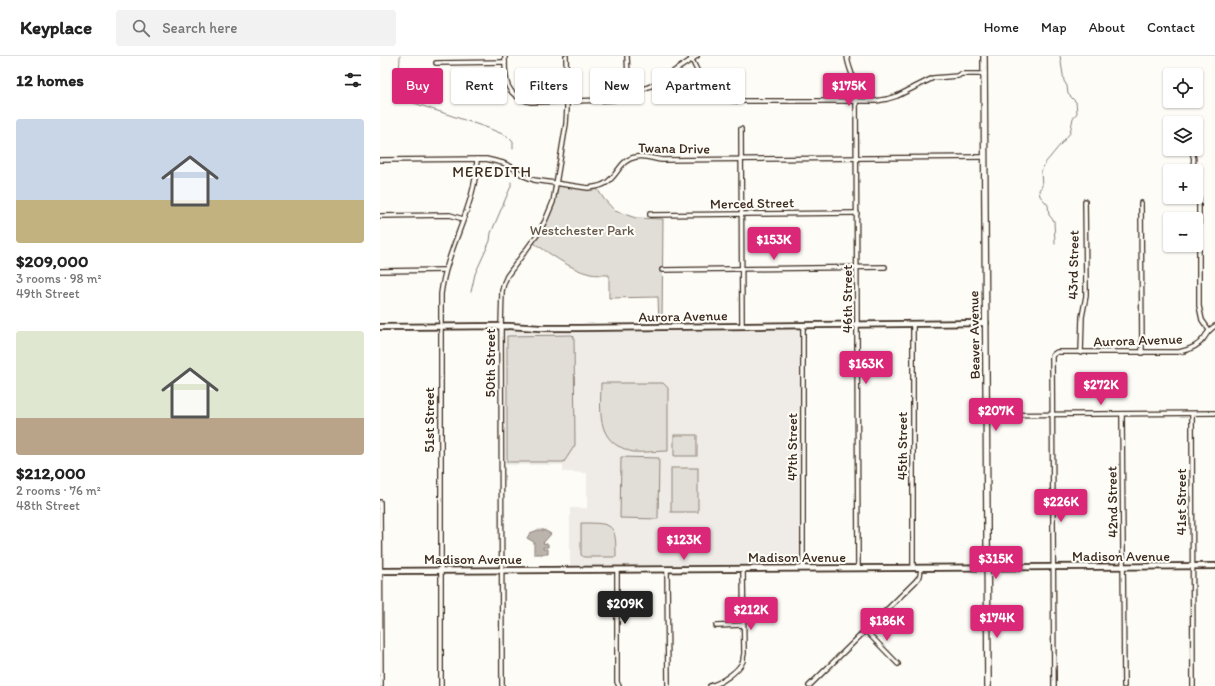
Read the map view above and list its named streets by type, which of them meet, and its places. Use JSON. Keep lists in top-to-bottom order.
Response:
{
  "streets": {
    "main road": ["Beaver Avenue"],
    "street": [
      "Twana Drive",
      "Merced Street",
      "43rd Street",
      "46th Street",
      "Aurora Avenue",
      "50th Street",
      "51st Street",
      "45th Street",
      "47th Street",
      "42nd Street",
      "41st Street",
      "Madison Avenue"
    ]
  },
  "crossings": [
    ["Twana Drive", "46th Street"],
    ["Twana Drive", "Beaver Avenue"],
    ["Twana Drive", "50th Street"],
    ["Twana Drive", "51st Street"],
    ["Merced Street", "46th Street"],
    ["43rd Street", "Aurora Avenue"],
    ["46th Street", "Aurora Avenue"],
    ["46th Street", "Madison Avenue"],
    ["Aurora Avenue", "Beaver Avenue"],
    ["Aurora Avenue", "50th Street"],
    ["Aurora Avenue", "51st Street"],
    ["Aurora Avenue", "45th Street"],
    ["Aurora Avenue", "47th Street"],
    ["Beaver Avenue", "Madison Avenue"],
    ["50th Street", "Madison Avenue"],
    ["51st Street", "Madison Avenue"],
    ["45th Street", "Madison Avenue"],
    ["47th Street", "Madison Avenue"],
    ["42nd Street", "Madison Avenue"],
    ["41st Street", "Madison Avenue"]
  ],
  "districts": ["MEREDITH"],
  "parks": ["Westchester Park"],
  "page": {
    "header": "Keyplace",
    "search": "Search here",
    "nav": [
      "Home",
      "Map",
      "About",
      "Contact"
    ],
    "heading": "12 homes",
    "map_buttons": ["+", "−"],
    "chip": [
      "Buy",
      "Rent",
      "Filters",
      "New",
      "Apartment"
    ],
    "price": [
      "$175K",
      "$153K",
      "$163K",
      "$272K",
      "$207K",
      "$226K",
      "$123K",
      "$315K",
      "$209K",
      "$212K",
      "$174K",
      "$186K"
    ],
    "list": [
      {
        "name": "$209,000",
        "note": "3 rooms · 98 m² · 49th Street"
      },
      {
        "name": "$212,000",
        "note": "2 rooms · 76 m² · 48th Street"
      }
    ]
  }
}
